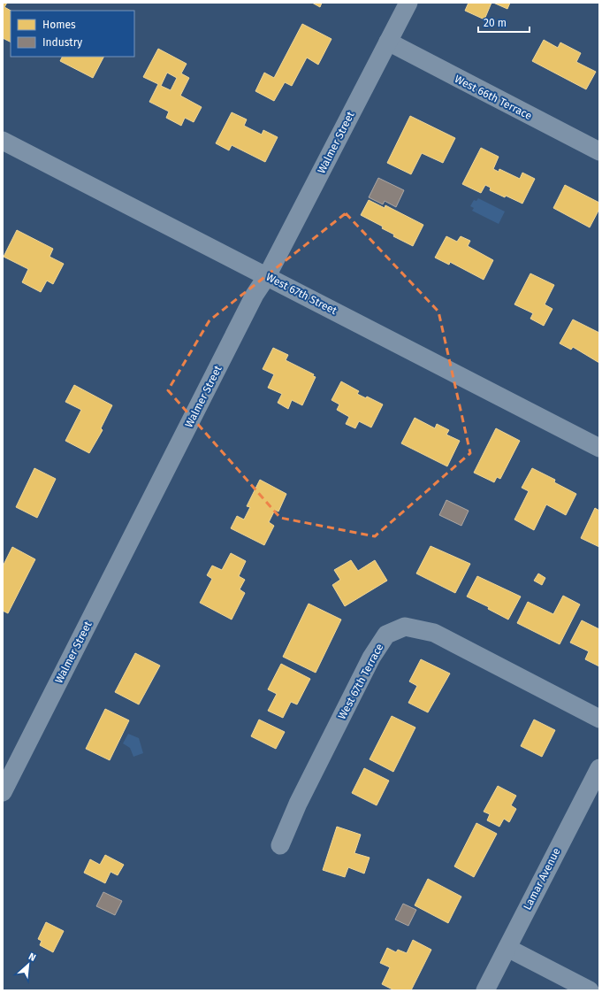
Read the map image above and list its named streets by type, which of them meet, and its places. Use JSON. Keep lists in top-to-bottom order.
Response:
{
  "streets": {
    "street": [
      "West 66th Terrace",
      "Walmer Street",
      "West 67th Street",
      "West 67th Terrace",
      "Lamar Avenue"
    ]
  },
  "crossings": [
    ["West 66th Terrace", "Walmer Street"],
    ["Walmer Street", "West 67th Street"]
  ],
  "legend": ["Homes", "Industry"],
  "scale_bar": "20 m",
  "north": "top right"
}
